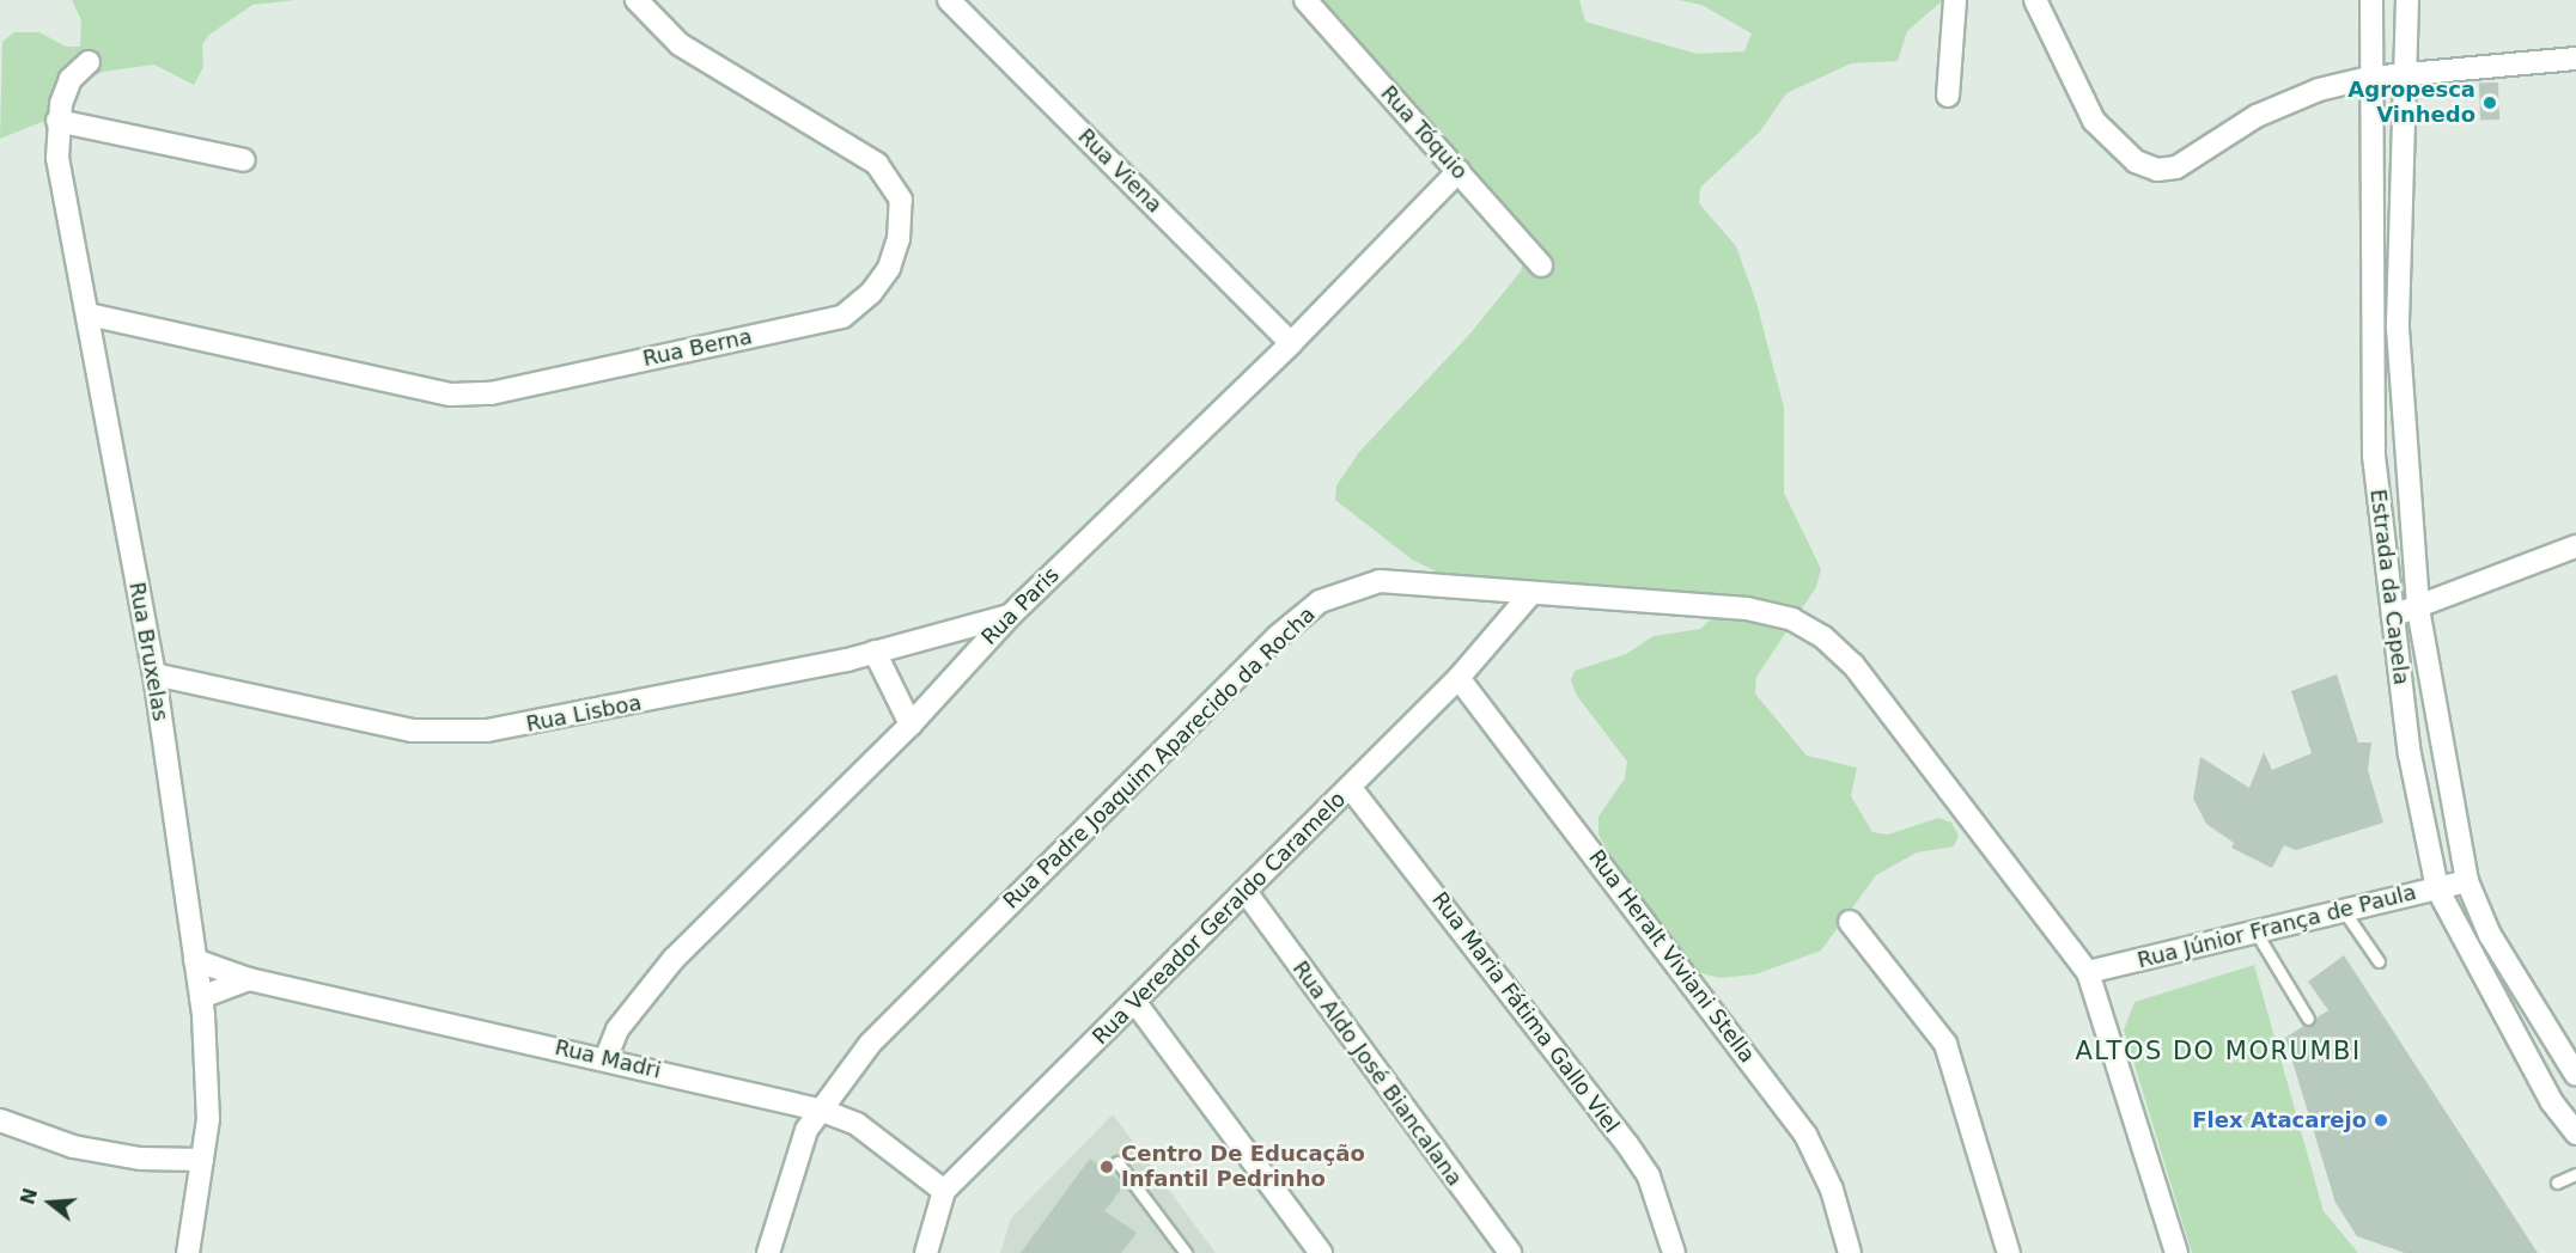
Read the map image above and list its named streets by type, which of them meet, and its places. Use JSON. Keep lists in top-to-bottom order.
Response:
{
  "streets": {
    "street": [
      "Rua Tóquio",
      "Rua Viena",
      "Rua Berna",
      "Estrada da Capela",
      "Rua Paris",
      "Rua Bruxelas",
      "Rua Lisboa",
      "Rua Padre Joaquim Aparecido da Rocha",
      "Rua Vereador Geraldo Caramelo",
      "Rua Júnior França de Paula",
      "Rua Heralt Viviani Stella",
      "Rua Maria Fátima Gallo Viel",
      "Rua Madri",
      "Rua Aldo José Biancalana"
    ]
  },
  "crossings": [
    ["Rua Tóquio", "Rua Paris"],
    ["Rua Viena", "Rua Paris"],
    ["Rua Berna", "Rua Bruxelas"],
    ["Estrada da Capela", "Rua Júnior França de Paula"],
    ["Rua Paris", "Rua Lisboa"],
    ["Rua Paris", "Rua Madri"],
    ["Rua Bruxelas", "Rua Lisboa"],
    ["Rua Bruxelas", "Rua Madri"],
    ["Rua Padre Joaquim Aparecido da Rocha", "Rua Vereador Geraldo Caramelo"],
    ["Rua Padre Joaquim Aparecido da Rocha", "Rua Júnior França de Paula"],
    ["Rua Padre Joaquim Aparecido da Rocha", "Rua Madri"],
    ["Rua Vereador Geraldo Caramelo", "Rua Heralt Viviani Stella"],
    ["Rua Vereador Geraldo Caramelo", "Rua Maria Fátima Gallo Viel"],
    ["Rua Vereador Geraldo Caramelo", "Rua Madri"],
    ["Rua Vereador Geraldo Caramelo", "Rua Aldo José Biancalana"]
  ],
  "districts": ["ALTOS DO MORUMBI"],
  "places": ["Agropesca Vinhedo", "Flex Atacarejo", "Centro De Educação Infantil Pedrinho"],
  "north": "left"
}
